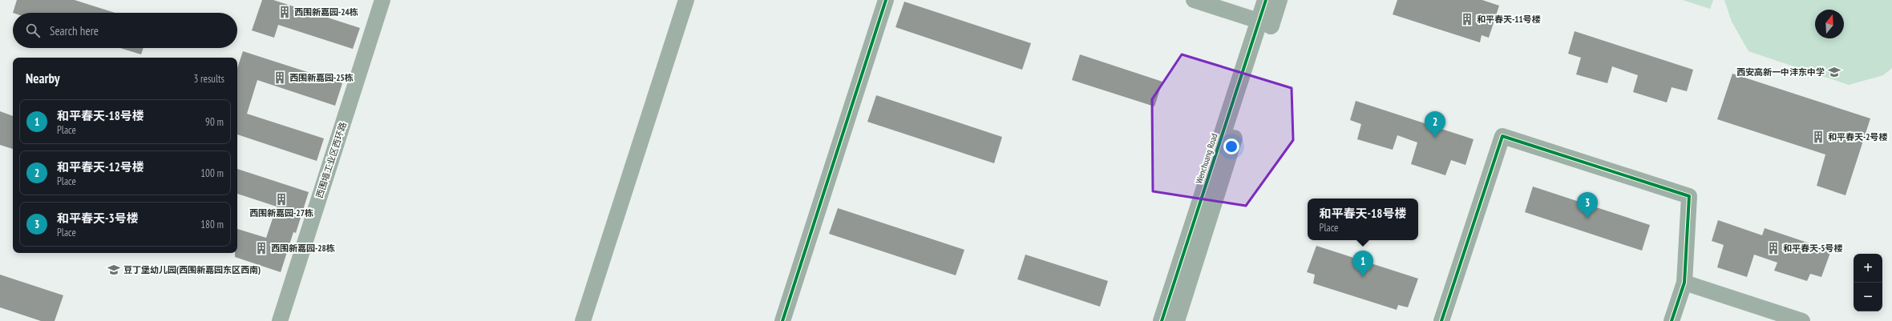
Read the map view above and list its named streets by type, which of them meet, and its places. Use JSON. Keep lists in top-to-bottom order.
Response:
{
  "streets": {
    "street": ["Wenchuang Road", "西围墙工业区西环路"]
  },
  "places": {
    "building": [
      "西围新嘉园-24栋",
      "和平春天-11号楼",
      "西围新嘉园-25栋",
      "和平春天-2号楼",
      "西围新嘉园-27栋",
      "西围新嘉园-28栋",
      "和平春天-5号楼"
    ],
    "school or university": ["西安高新一中沣东中学", "豆丁堡幼儿园(西围新嘉园东区西南)"]
  },
  "north": "top",
  "page": {
    "search": "Search here",
    "heading": ["Nearby", "3 results"],
    "list": [
      {
        "mark": "1",
        "name": "和平春天-18号楼",
        "note": "Place",
        "value": "90 m"
      },
      {
        "mark": "2",
        "name": "和平春天-12号楼",
        "note": "Place",
        "value": "100 m"
      },
      {
        "mark": "3",
        "name": "和平春天-3号楼",
        "note": "Place",
        "value": "180 m"
      }
    ],
    "pins": ["2", "3", "1"],
    "popup": ["和平春天-18号楼", "Place"],
    "map_buttons": ["+", "−"]
  }
}
